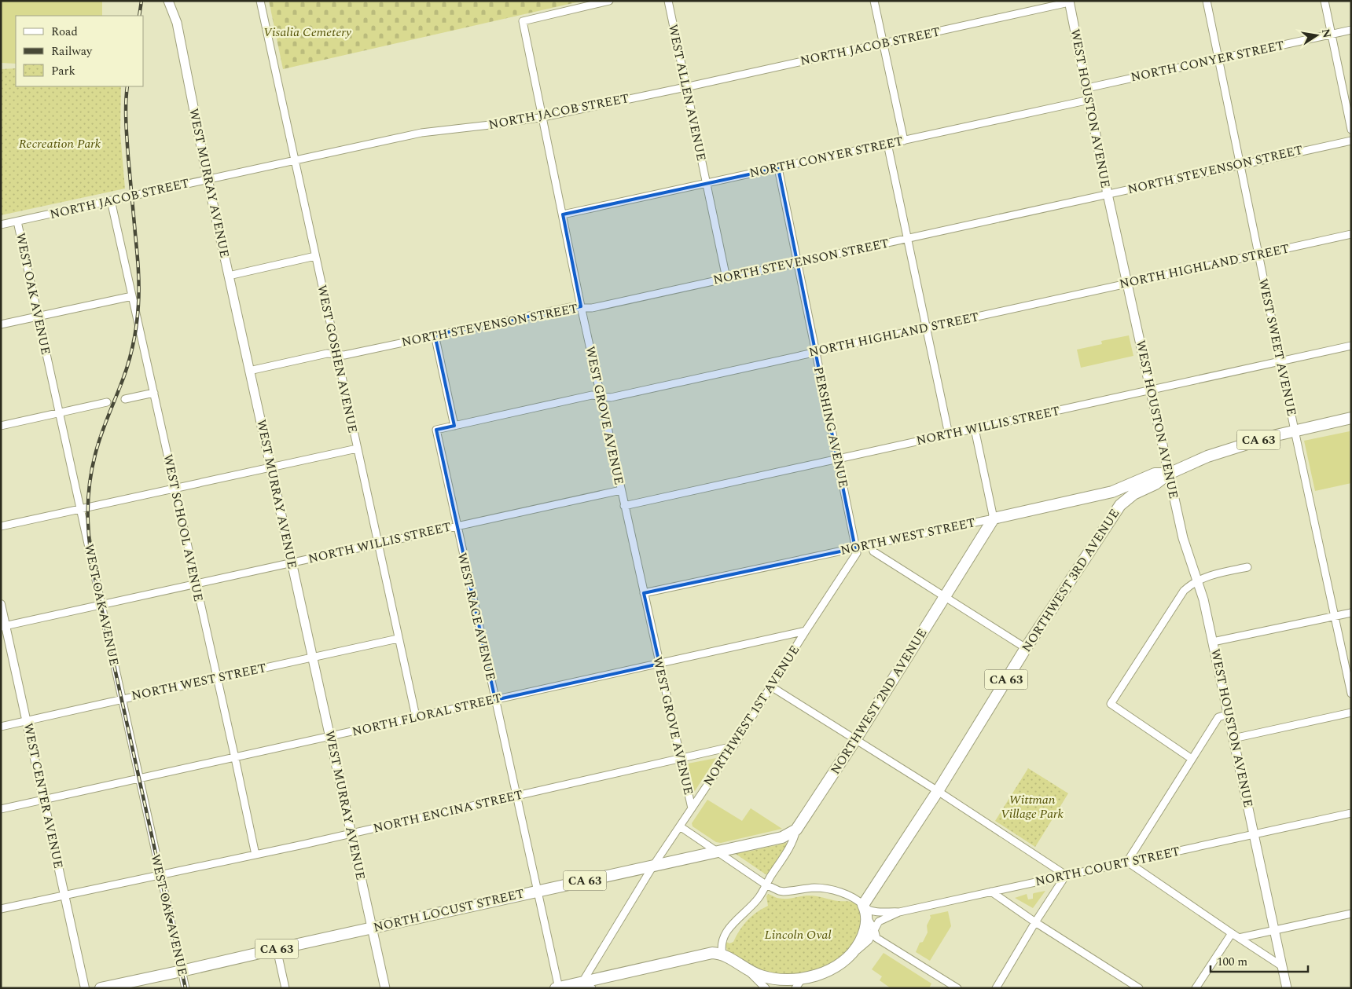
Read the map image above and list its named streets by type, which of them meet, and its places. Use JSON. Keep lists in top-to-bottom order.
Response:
{
  "streets": {
    "main road": [
      "WEST HOUSTON AVENUE",
      "WEST MURRAY AVENUE",
      "CA 63",
      "NORTH WEST STREET",
      "NORTHWEST 3RD AVENUE",
      "NORTHWEST 2ND AVENUE",
      "NORTH LOCUST STREET"
    ],
    "street": [
      "NORTH JACOB STREET",
      "NORTH CONYER STREET",
      "WEST ALLEN AVENUE",
      "NORTH STEVENSON STREET",
      "NORTH HIGHLAND STREET",
      "WEST OAK AVENUE",
      "WEST SWEET AVENUE",
      "WEST GOSHEN AVENUE",
      "WEST GROVE AVENUE",
      "NORTH WILLIS STREET",
      "PERSHING AVENUE",
      "WEST SCHOOL AVENUE",
      "WEST RACE AVENUE",
      "NORTH FLORAL STREET",
      "NORTHWEST 1ST AVENUE",
      "WEST CENTER AVENUE",
      "NORTH ENCINA STREET",
      "NORTH COURT STREET"
    ]
  },
  "crossings": [
    ["NORTH JACOB STREET", "WEST ALLEN AVENUE"],
    ["NORTH JACOB STREET", "WEST HOUSTON AVENUE"],
    ["NORTH JACOB STREET", "WEST MURRAY AVENUE"],
    ["NORTH JACOB STREET", "WEST OAK AVENUE"],
    ["NORTH JACOB STREET", "WEST GOSHEN AVENUE"],
    ["NORTH JACOB STREET", "WEST GROVE AVENUE"],
    ["NORTH JACOB STREET", "WEST SCHOOL AVENUE"],
    ["NORTH CONYER STREET", "WEST ALLEN AVENUE"],
    ["NORTH CONYER STREET", "WEST HOUSTON AVENUE"],
    ["NORTH CONYER STREET", "WEST SWEET AVENUE"],
    ["NORTH CONYER STREET", "WEST GROVE AVENUE"],
    ["NORTH CONYER STREET", "PERSHING AVENUE"],
    ["WEST ALLEN AVENUE", "NORTH STEVENSON STREET"],
    ["WEST HOUSTON AVENUE", "NORTH STEVENSON STREET"],
    ["WEST HOUSTON AVENUE", "NORTH HIGHLAND STREET"],
    ["WEST HOUSTON AVENUE", "NORTH WILLIS STREET"],
    ["WEST HOUSTON AVENUE", "CA 63"],
    ["WEST HOUSTON AVENUE", "NORTH WEST STREET"],
    ["WEST HOUSTON AVENUE", "NORTHWEST 3RD AVENUE"],
    ["WEST HOUSTON AVENUE", "NORTH COURT STREET"],
    ["NORTH STEVENSON STREET", "WEST MURRAY AVENUE"],
    ["NORTH STEVENSON STREET", "WEST SWEET AVENUE"],
    ["NORTH STEVENSON STREET", "WEST GOSHEN AVENUE"],
    ["NORTH STEVENSON STREET", "WEST GROVE AVENUE"],
    ["NORTH STEVENSON STREET", "PERSHING AVENUE"],
    ["WEST MURRAY AVENUE", "NORTH WILLIS STREET"],
    ["WEST MURRAY AVENUE", "NORTH WEST STREET"],
    ["WEST MURRAY AVENUE", "NORTH FLORAL STREET"],
    ["WEST MURRAY AVENUE", "NORTH ENCINA STREET"],
    ["WEST MURRAY AVENUE", "NORTH LOCUST STREET"],
    ["NORTH HIGHLAND STREET", "WEST SWEET AVENUE"],
    ["NORTH HIGHLAND STREET", "WEST GROVE AVENUE"],
    ["NORTH HIGHLAND STREET", "PERSHING AVENUE"],
    ["NORTH HIGHLAND STREET", "WEST RACE AVENUE"],
    ["WEST OAK AVENUE", "NORTH WILLIS STREET"],
    ["WEST OAK AVENUE", "NORTH WEST STREET"],
    ["WEST OAK AVENUE", "NORTH FLORAL STREET"],
    ["WEST OAK AVENUE", "NORTH ENCINA STREET"],
    ["WEST OAK AVENUE", "NORTH LOCUST STREET"],
    ["WEST SWEET AVENUE", "NORTH WILLIS STREET"],
    ["WEST SWEET AVENUE", "CA 63"],
    ["WEST GOSHEN AVENUE", "NORTH WILLIS STREET"],
    ["WEST GOSHEN AVENUE", "NORTH WEST STREET"],
    ["WEST GOSHEN AVENUE", "NORTH FLORAL STREET"],
    ["WEST GROVE AVENUE", "NORTH WILLIS STREET"],
    ["WEST GROVE AVENUE", "NORTH WEST STREET"],
    ["WEST GROVE AVENUE", "NORTH FLORAL STREET"],
    ["WEST GROVE AVENUE", "NORTHWEST 1ST AVENUE"],
    ["WEST GROVE AVENUE", "NORTH ENCINA STREET"],
    ["NORTH WILLIS STREET", "PERSHING AVENUE"],
    ["NORTH WILLIS STREET", "WEST SCHOOL AVENUE"],
    ["NORTH WILLIS STREET", "WEST RACE AVENUE"],
    ["NORTH WILLIS STREET", "WEST CENTER AVENUE"],
    ["PERSHING AVENUE", "NORTH WEST STREET"],
    ["PERSHING AVENUE", "NORTHWEST 1ST AVENUE"],
    ["CA 63", "NORTH WEST STREET"],
    ["CA 63", "NORTHWEST 3RD AVENUE"],
    ["CA 63", "NORTHWEST 2ND AVENUE"],
    ["CA 63", "NORTH COURT STREET"],
    ["WEST SCHOOL AVENUE", "NORTH WEST STREET"],
    ["WEST SCHOOL AVENUE", "NORTH FLORAL STREET"],
    ["WEST SCHOOL AVENUE", "NORTH ENCINA STREET"],
    ["NORTH WEST STREET", "NORTHWEST 3RD AVENUE"],
    ["NORTH WEST STREET", "NORTHWEST 2ND AVENUE"],
    ["NORTH WEST STREET", "NORTHWEST 1ST AVENUE"],
    ["NORTH WEST STREET", "WEST CENTER AVENUE"],
    ["NORTHWEST 3RD AVENUE", "NORTHWEST 2ND AVENUE"],
    ["NORTHWEST 3RD AVENUE", "NORTH COURT STREET"],
    ["WEST RACE AVENUE", "NORTH FLORAL STREET"],
    ["WEST RACE AVENUE", "NORTH ENCINA STREET"],
    ["WEST RACE AVENUE", "NORTH LOCUST STREET"],
    ["NORTHWEST 2ND AVENUE", "NORTH COURT STREET"],
    ["NORTHWEST 2ND AVENUE", "NORTH LOCUST STREET"],
    ["NORTH FLORAL STREET", "NORTHWEST 1ST AVENUE"],
    ["NORTH FLORAL STREET", "WEST CENTER AVENUE"],
    ["NORTHWEST 1ST AVENUE", "NORTH ENCINA STREET"],
    ["NORTHWEST 1ST AVENUE", "NORTH LOCUST STREET"],
    ["WEST CENTER AVENUE", "NORTH ENCINA STREET"]
  ],
  "parks": [
    "Visalia Cemetery",
    "Recreation Park",
    "Wittman Village Park",
    "Lincoln Oval"
  ],
  "legend": ["Road", "Railway", "Park"],
  "scale_bar": "100 m",
  "north": "right"
}
